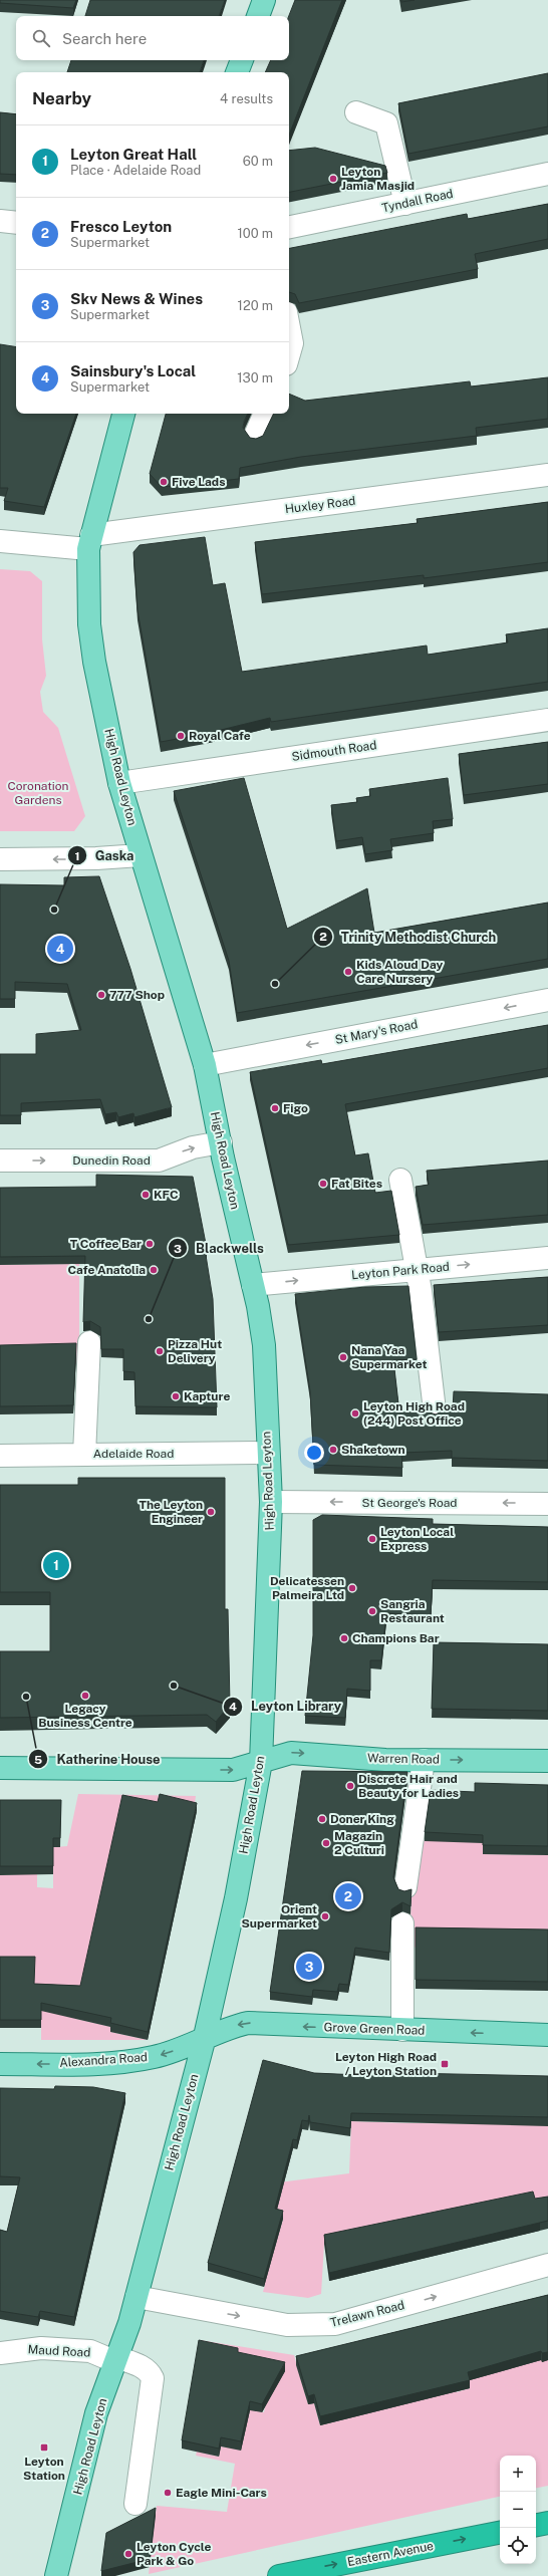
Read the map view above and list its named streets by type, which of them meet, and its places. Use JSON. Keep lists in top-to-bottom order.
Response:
{
  "streets": {
    "highway": ["Eastern Avenue"],
    "main road": [
      "High Road Leyton",
      "Warren Road",
      "Grove Green Road",
      "Alexandra Road"
    ],
    "street": [
      "Tyndall Road",
      "Huxley Road",
      "Sidmouth Road",
      "St Mary's Road",
      "Dunedin Road",
      "Leyton Park Road",
      "Adelaide Road",
      "St George's Road",
      "Trelawn Road",
      "Maud Road"
    ]
  },
  "crossings": [
    ["Huxley Road", "High Road Leyton"],
    ["Sidmouth Road", "High Road Leyton"],
    ["High Road Leyton", "St Mary's Road"],
    ["High Road Leyton", "Dunedin Road"],
    ["High Road Leyton", "Leyton Park Road"],
    ["High Road Leyton", "Adelaide Road"],
    ["High Road Leyton", "St George's Road"],
    ["High Road Leyton", "Warren Road"],
    ["High Road Leyton", "Grove Green Road"],
    ["High Road Leyton", "Alexandra Road"],
    ["High Road Leyton", "Trelawn Road"],
    ["High Road Leyton", "Maud Road"],
    ["Grove Green Road", "Alexandra Road"]
  ],
  "one_way": [
    "St Mary's Road",
    "Dunedin Road",
    "Leyton Park Road",
    "St George's Road",
    "Warren Road",
    "Grove Green Road",
    "Alexandra Road",
    "Trelawn Road",
    "Eastern Avenue"
  ],
  "parks": ["Coronation Gardens"],
  "places": {
    "other": [
      "Leyton Jamia Masjid",
      "Five Lads",
      "Royal Cafe",
      "Gaska",
      "Kids Aloud Day Care Nursery",
      "Trinity Methodist Church",
      "777 Shop",
      "Figo",
      "Fat Bites",
      "KFC",
      "T Coffee Bar",
      "Cafe Anatolia",
      "Blackwells",
      "Pizza Hut Delivery",
      "Nana Yaa Supermarket",
      "Kapture",
      "Leyton High Road (244) Post Office",
      "Shaketown",
      "The Leyton Engineer",
      "Leyton Local Express",
      "Delicatessen Palmeira Ltd",
      "Sangria Restaurant",
      "Champions Bar",
      "Leyton Library",
      "Legacy Business Centre",
      "Katherine House",
      "Discrete Hair and Beauty for Ladies",
      "Doner King",
      "Magazin 2 Culturi",
      "Orient Supermarket",
      "Eagle Mini-Cars",
      "Leyton Cycle Park & Go"
    ],
    "transit": ["Leyton High Road / Leyton Station", "Leyton Station"]
  },
  "page": {
    "search": "Search here",
    "heading": ["Nearby", "4 results"],
    "list": [
      {
        "mark": "1",
        "name": "Leyton Great Hall",
        "note": "Place · Adelaide Road",
        "value": "60 m"
      },
      {
        "mark": "2",
        "name": "Fresco Leyton",
        "note": "Supermarket",
        "value": "100 m"
      },
      {
        "mark": "3",
        "name": "Skv News & Wines",
        "note": "Supermarket",
        "value": "120 m"
      },
      {
        "mark": "4",
        "name": "Sainsbury's Local",
        "note": "Supermarket",
        "value": "130 m"
      }
    ],
    "pins": [
      "4",
      "1",
      "2",
      "3"
    ],
    "map_buttons": ["+", "−"]
  }
}
